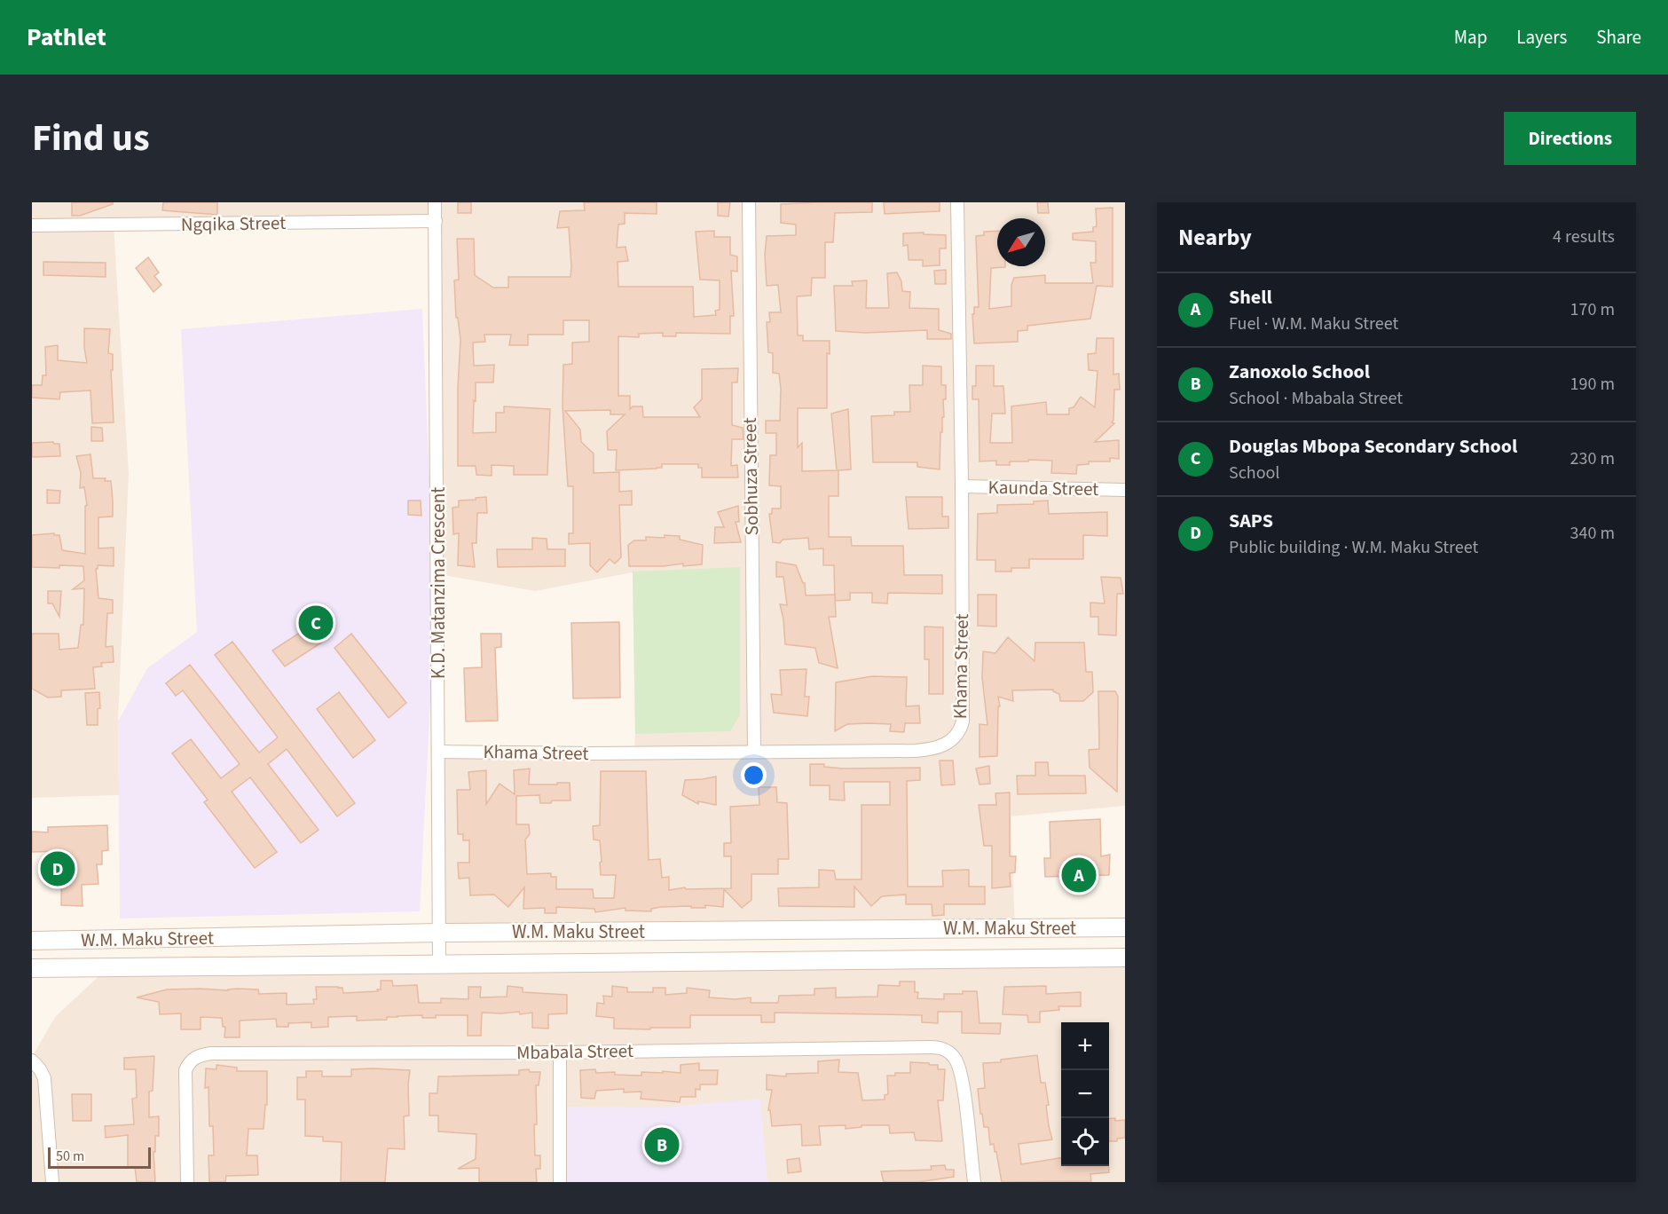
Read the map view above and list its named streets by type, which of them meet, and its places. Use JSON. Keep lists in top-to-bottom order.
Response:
{
  "streets": {
    "street": [
      "Ngqika Street",
      "Sobhuza Street",
      "Kaunda Street",
      "K.D. Matanzima Crescent",
      "Khama Street",
      "W.M. Maku Street",
      "Mbabala Street"
    ]
  },
  "crossings": [
    ["Ngqika Street", "K.D. Matanzima Crescent"],
    ["Sobhuza Street", "Khama Street"],
    ["Kaunda Street", "Khama Street"],
    ["K.D. Matanzima Crescent", "Khama Street"],
    ["K.D. Matanzima Crescent", "W.M. Maku Street"]
  ],
  "scale_bar": "50 m",
  "north": "bottom left",
  "page": {
    "header": "Pathlet",
    "nav": ["Map", "Layers", "Share"],
    "title": "Find us",
    "buttons": "Directions",
    "heading": ["Nearby", "4 results"],
    "list": [
      {
        "mark": "A",
        "name": "Shell",
        "note": "Fuel · W.M. Maku Street",
        "value": "170 m"
      },
      {
        "mark": "B",
        "name": "Zanoxolo School",
        "note": "School · Mbabala Street",
        "value": "190 m"
      },
      {
        "mark": "C",
        "name": "Douglas Mbopa Secondary School",
        "note": "School",
        "value": "230 m"
      },
      {
        "mark": "D",
        "name": "SAPS",
        "note": "Public building · W.M. Maku Street",
        "value": "340 m"
      }
    ],
    "pins": [
      "C",
      "D",
      "A",
      "B"
    ],
    "map_buttons": ["+", "−"],
    "scale": "50 m"
  }
}
